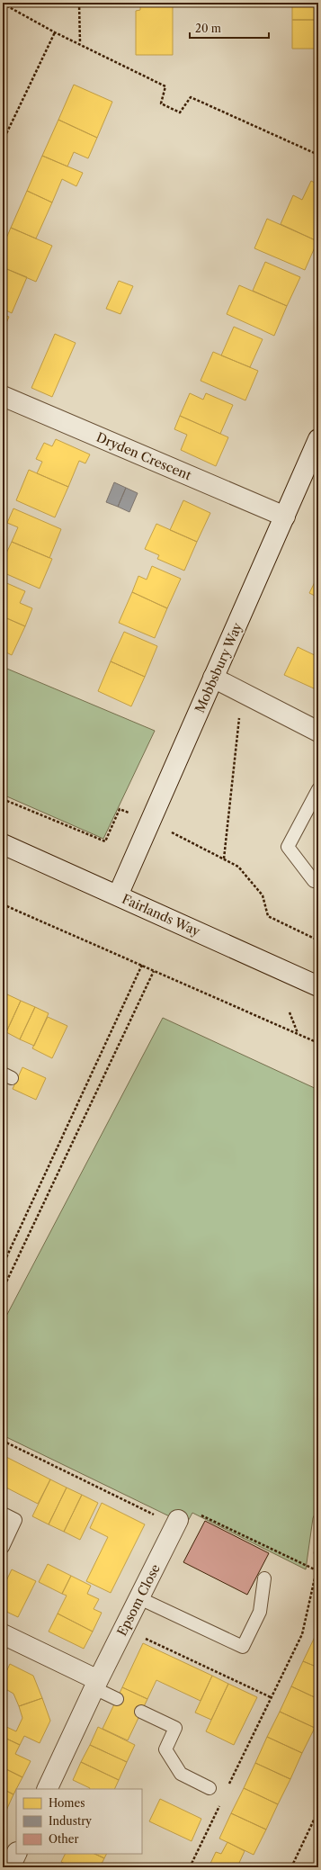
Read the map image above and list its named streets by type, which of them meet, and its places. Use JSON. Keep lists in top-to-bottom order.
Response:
{
  "streets": {
    "street": [
      "Dryden Crescent",
      "Mobbsbury Way",
      "Fairlands Way",
      "Epsom Close"
    ]
  },
  "crossings": [
    ["Dryden Crescent", "Mobbsbury Way"],
    ["Mobbsbury Way", "Fairlands Way"]
  ],
  "legend": ["Homes", "Industry", "Other"],
  "scale_bar": "20 m"
}
